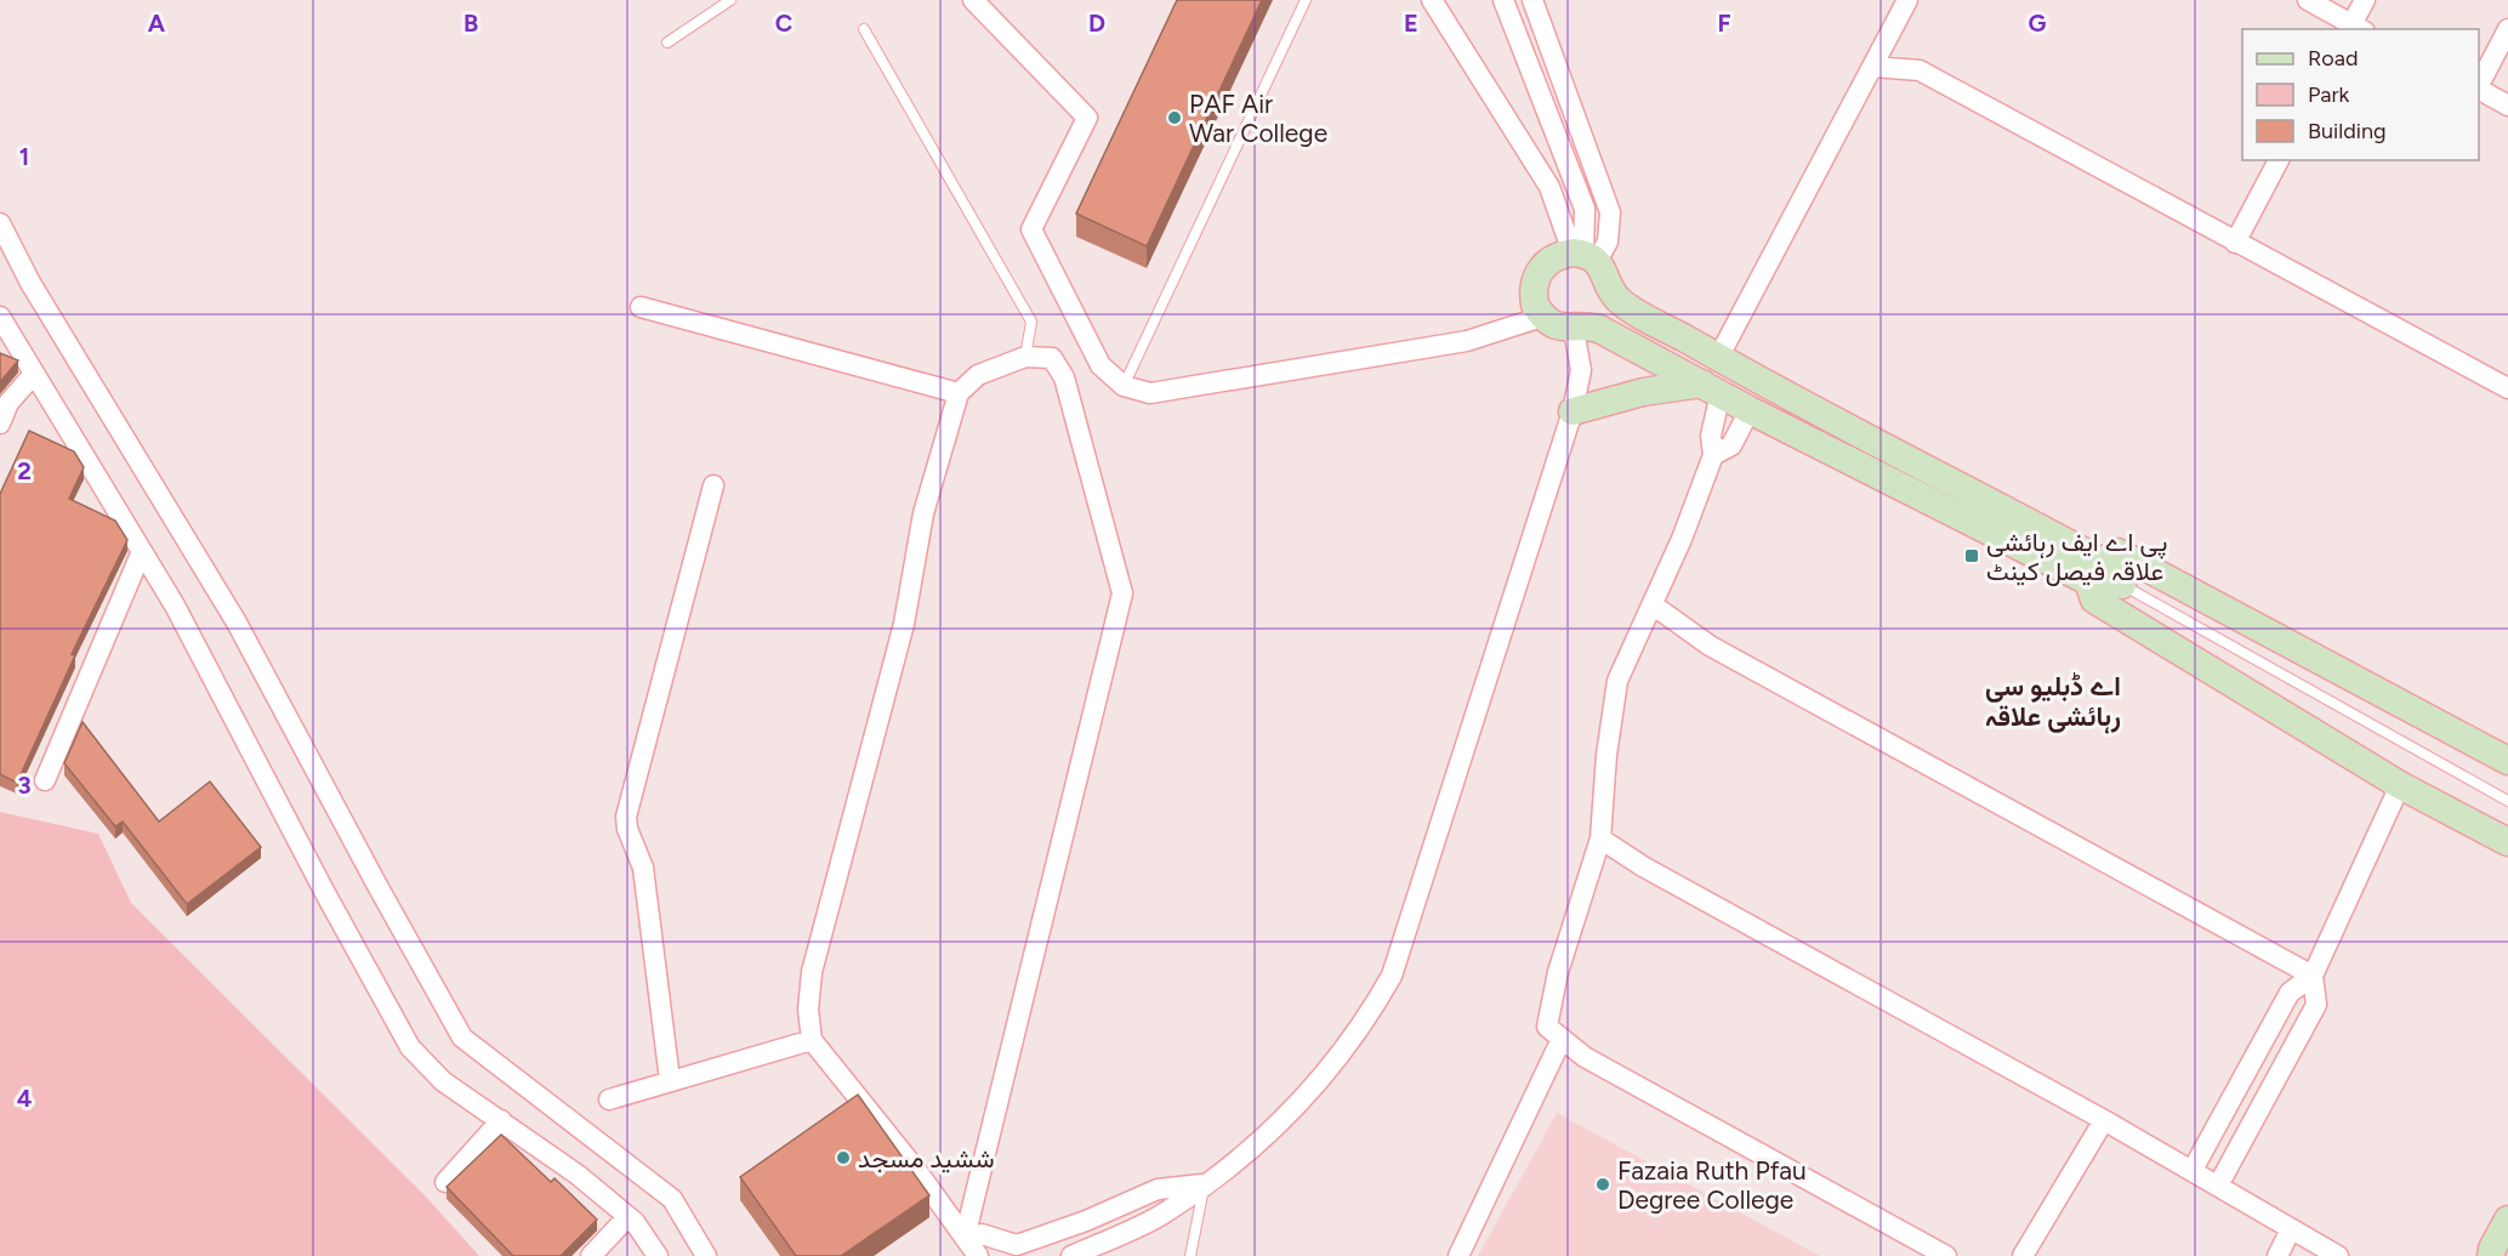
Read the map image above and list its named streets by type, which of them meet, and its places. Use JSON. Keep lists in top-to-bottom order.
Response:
{
  "districts": ["اے ڈبلیو سی رہائشی علاقہ"],
  "places": {
    "other": ["PAF Air War College", "ششید مسجد", "Fazaia Ruth Pfau Degree College"],
    "transit": ["پی اے ایف رہائشی علاقہ فیصل کینٹ"]
  },
  "legend": ["Road", "Park", "Building"],
  "grid": {
    "columns": [
      "A",
      "B",
      "C",
      "D",
      "E",
      "F",
      "G"
    ],
    "rows": [
      "1",
      "2",
      "3",
      "4"
    ]
  }
}
